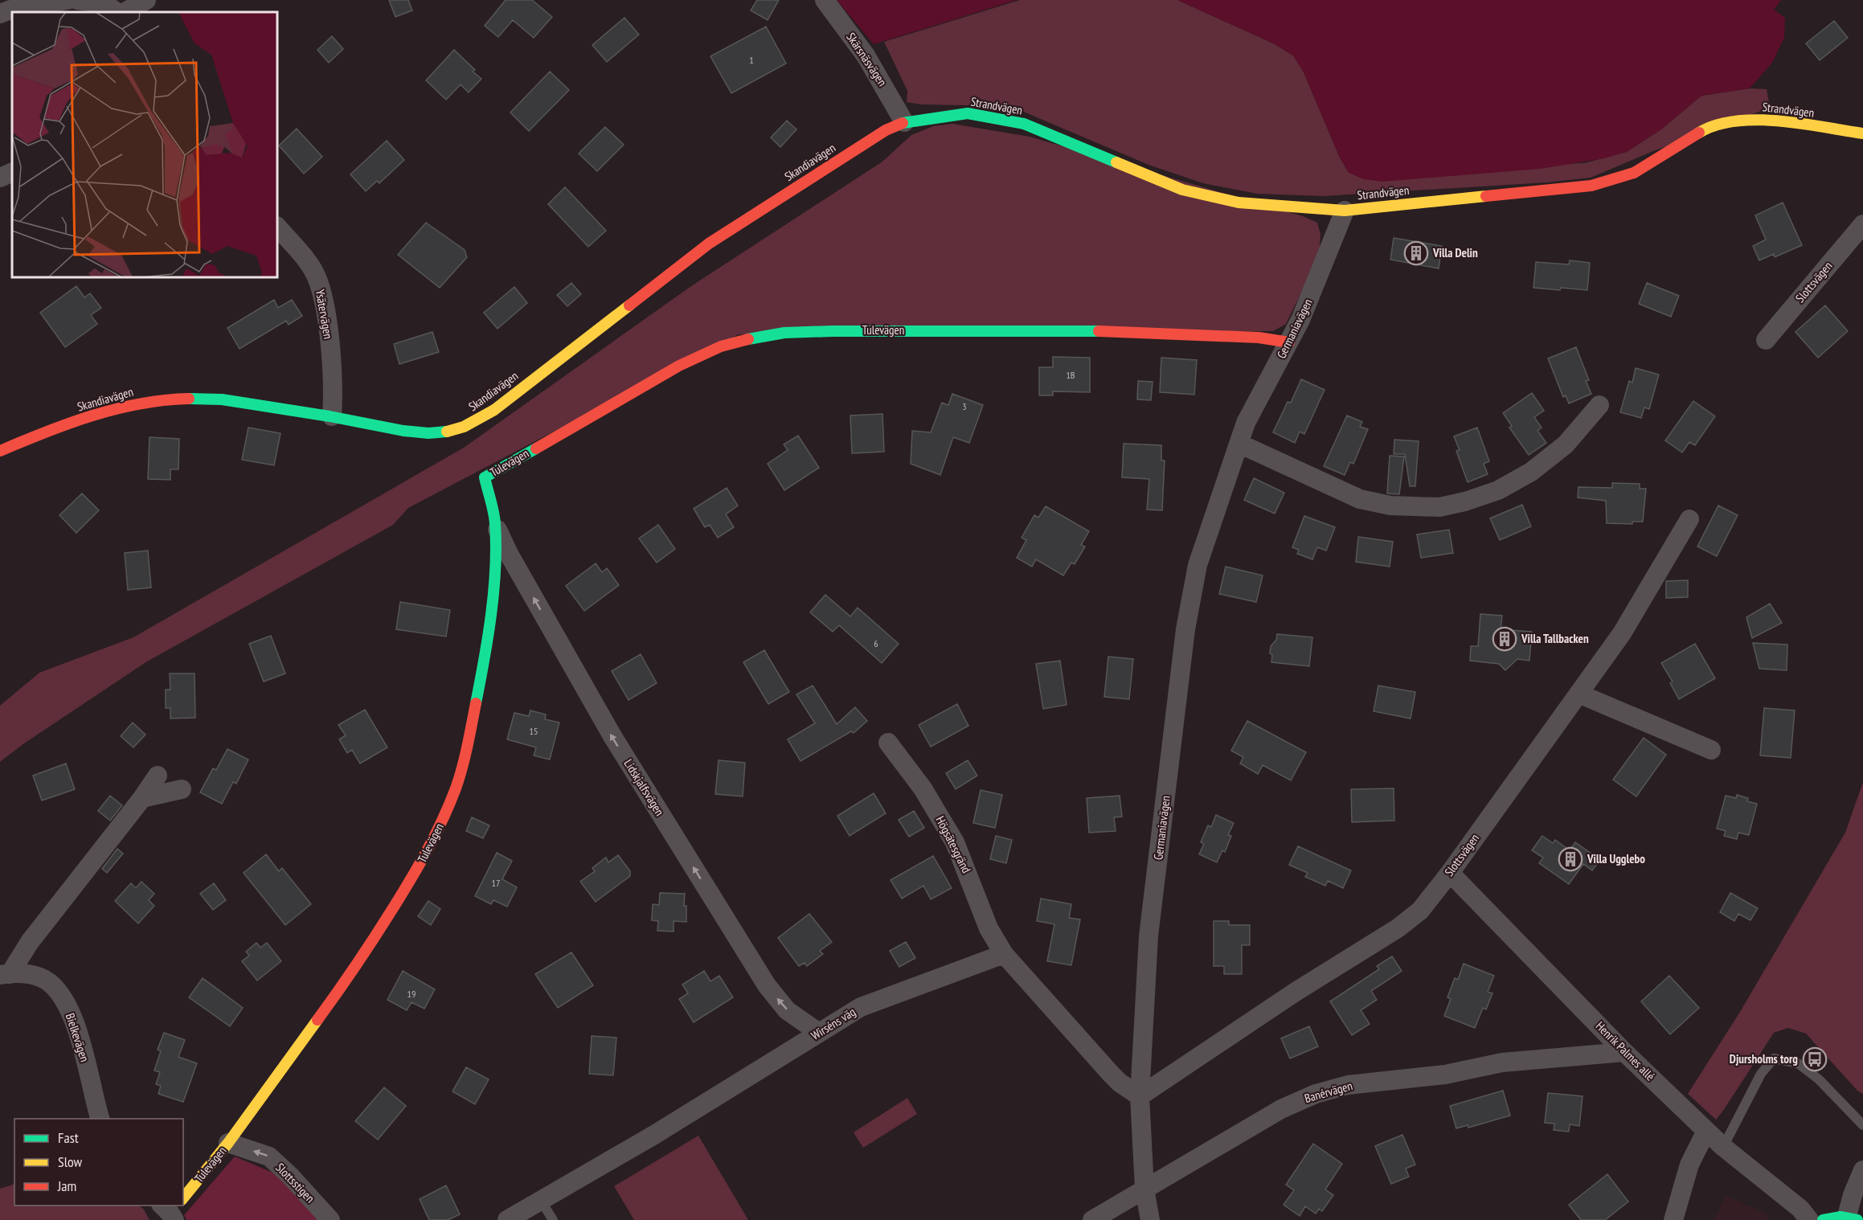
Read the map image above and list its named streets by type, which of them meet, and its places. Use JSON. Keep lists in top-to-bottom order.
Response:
{
  "streets": {
    "street": [
      "Skärsnäsvägen",
      "Strandvägen",
      "Skandiavägen",
      "Slottsvägen",
      "Ysätervägen",
      "Germaniavägen",
      "Tulevägen",
      "Lidskjalfsvägen",
      "Högsätesgränd",
      "Wirséns väg",
      "Bielkevägen",
      "Henrik Palmes allé",
      "Banérvägen",
      "Slottsstigen"
    ]
  },
  "crossings": [
    ["Skärsnäsvägen", "Strandvägen"],
    ["Skärsnäsvägen", "Skandiavägen"],
    ["Strandvägen", "Skandiavägen"],
    ["Strandvägen", "Germaniavägen"],
    ["Skandiavägen", "Ysätervägen"],
    ["Slottsvägen", "Germaniavägen"],
    ["Slottsvägen", "Henrik Palmes allé"],
    ["Germaniavägen", "Tulevägen"],
    ["Germaniavägen", "Banérvägen"],
    ["Tulevägen", "Lidskjalfsvägen"],
    ["Tulevägen", "Slottsstigen"],
    ["Lidskjalfsvägen", "Wirséns väg"],
    ["Högsätesgränd", "Wirséns väg"],
    ["Henrik Palmes allé", "Banérvägen"]
  ],
  "one_way": ["Lidskjalfsvägen", "Slottsstigen"],
  "places": {
    "building": ["Villa Delin", "Villa Tallbacken", "Villa Ugglebo"],
    "bus stop": ["Djursholms torg"]
  },
  "house_numbers": [
    "1",
    "1B",
    "3",
    "6",
    "15",
    "17",
    "19"
  ],
  "legend": ["Fast", "Slow", "Jam"]
}
